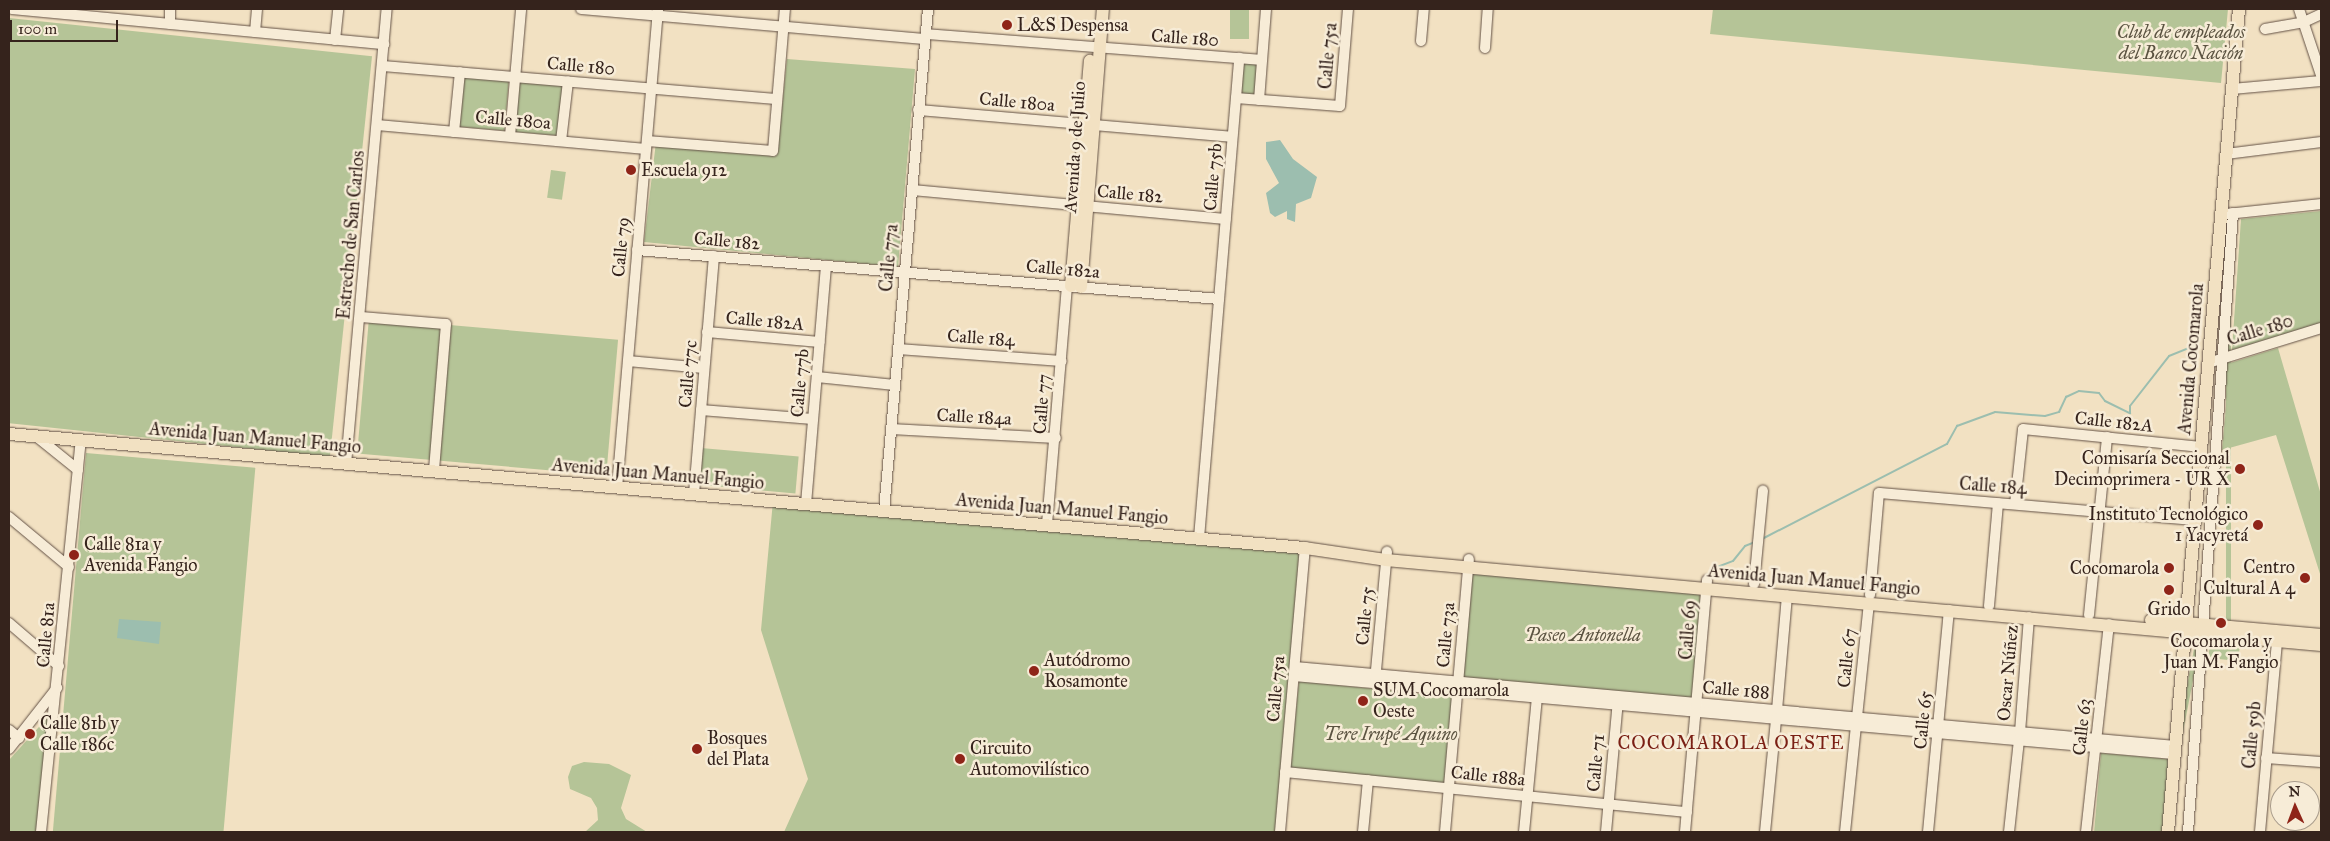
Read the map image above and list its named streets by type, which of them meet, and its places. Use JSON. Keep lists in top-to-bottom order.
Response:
{
  "streets": {
    "main road": ["Avenida 9 de Julio", "Avenida Cocomarola", "Avenida Juan Manuel Fangio"],
    "street": [
      "Calle 180",
      "Calle 75a",
      "Calle 180a",
      "Calle 75b",
      "Calle 182",
      "Estrecho de San Carlos",
      "Calle 79",
      "Calle 77a",
      "Calle 182a",
      "Calle 182A",
      "Calle 184",
      "Calle 77c",
      "Calle 77b",
      "Calle 77",
      "Calle 184a",
      "Calle 75",
      "Calle 69",
      "Calle 81a",
      "Calle 73a",
      "Calle 67",
      "Oscar Núñez",
      "Calle 188",
      "Calle 65",
      "Calle 63",
      "Calle 59b",
      "Calle 71",
      "Calle 188a"
    ]
  },
  "crossings": [
    ["Calle 180", "Calle 180a"],
    ["Calle 180", "Avenida 9 de Julio"],
    ["Calle 180", "Calle 75b"],
    ["Calle 180", "Estrecho de San Carlos"],
    ["Calle 180", "Calle 79"],
    ["Calle 180", "Calle 77a"],
    ["Calle 180", "Avenida Cocomarola"],
    ["Calle 75a", "Avenida Juan Manuel Fangio"],
    ["Calle 75a", "Calle 188"],
    ["Calle 75a", "Calle 188a"],
    ["Calle 180a", "Avenida 9 de Julio"],
    ["Calle 180a", "Calle 75b"],
    ["Calle 180a", "Estrecho de San Carlos"],
    ["Calle 180a", "Calle 79"],
    ["Calle 180a", "Calle 77a"],
    ["Avenida 9 de Julio", "Calle 182"],
    ["Avenida 9 de Julio", "Calle 182a"],
    ["Avenida 9 de Julio", "Calle 77"],
    ["Calle 75b", "Calle 182"],
    ["Calle 75b", "Calle 182a"],
    ["Calle 75b", "Avenida Juan Manuel Fangio"],
    ["Calle 182", "Calle 79"],
    ["Calle 182", "Calle 77a"],
    ["Calle 182", "Calle 182a"],
    ["Calle 182", "Calle 77c"],
    ["Calle 182", "Calle 77b"],
    ["Estrecho de San Carlos", "Avenida Juan Manuel Fangio"],
    ["Calle 79", "Avenida Juan Manuel Fangio"],
    ["Calle 77a", "Calle 182a"],
    ["Calle 77a", "Calle 184"],
    ["Calle 77a", "Calle 184a"],
    ["Calle 77a", "Avenida Juan Manuel Fangio"],
    ["Calle 182a", "Calle 77"],
    ["Calle 182A", "Calle 184"],
    ["Calle 182A", "Avenida Cocomarola"],
    ["Calle 182A", "Calle 77c"],
    ["Calle 182A", "Calle 77b"],
    ["Calle 184", "Avenida Cocomarola"],
    ["Calle 184", "Calle 77"],
    ["Calle 184", "Calle 67"],
    ["Avenida Cocomarola", "Avenida Juan Manuel Fangio"],
    ["Avenida Cocomarola", "Calle 188"],
    ["Calle 77c", "Avenida Juan Manuel Fangio"],
    ["Calle 77b", "Avenida Juan Manuel Fangio"],
    ["Calle 77", "Calle 184a"],
    ["Calle 77", "Avenida Juan Manuel Fangio"],
    ["Avenida Juan Manuel Fangio", "Calle 75"],
    ["Avenida Juan Manuel Fangio", "Calle 69"],
    ["Avenida Juan Manuel Fangio", "Calle 81a"],
    ["Avenida Juan Manuel Fangio", "Calle 73a"],
    ["Avenida Juan Manuel Fangio", "Calle 67"],
    ["Avenida Juan Manuel Fangio", "Oscar Núñez"],
    ["Avenida Juan Manuel Fangio", "Calle 65"],
    ["Avenida Juan Manuel Fangio", "Calle 63"],
    ["Avenida Juan Manuel Fangio", "Calle 59b"],
    ["Calle 75", "Calle 188"],
    ["Calle 69", "Calle 188"],
    ["Calle 69", "Calle 188a"],
    ["Calle 73a", "Calle 188"],
    ["Calle 73a", "Calle 188a"],
    ["Calle 67", "Calle 188"],
    ["Oscar Núñez", "Calle 188"],
    ["Calle 188", "Calle 65"],
    ["Calle 188", "Calle 63"],
    ["Calle 188", "Calle 71"],
    ["Calle 71", "Calle 188a"]
  ],
  "districts": ["COCOMAROLA OESTE"],
  "parks": ["Club de empleados del Banco Nación", "Paseo Antonella", "Tere Irupé Aquino"],
  "places": [
    "L&S Despensa",
    "Escuela 912",
    "Comisaría Seccional Decimoprimera - UR X",
    "Instituto Tecnológico 1 Yacyretá",
    "Calle 81a y Avenida Fangio",
    "Cocomarola",
    "Centro Cultural A 4",
    "Grido",
    "Cocomarola y Juan M. Fangio",
    "Autódromo Rosamonte",
    "SUM Cocomarola Oeste",
    "Calle 81b y Calle 186c",
    "Bosques del Plata",
    "Circuito Automovilístico"
  ],
  "scale_bar": "100 m",
  "north": "top"
}
